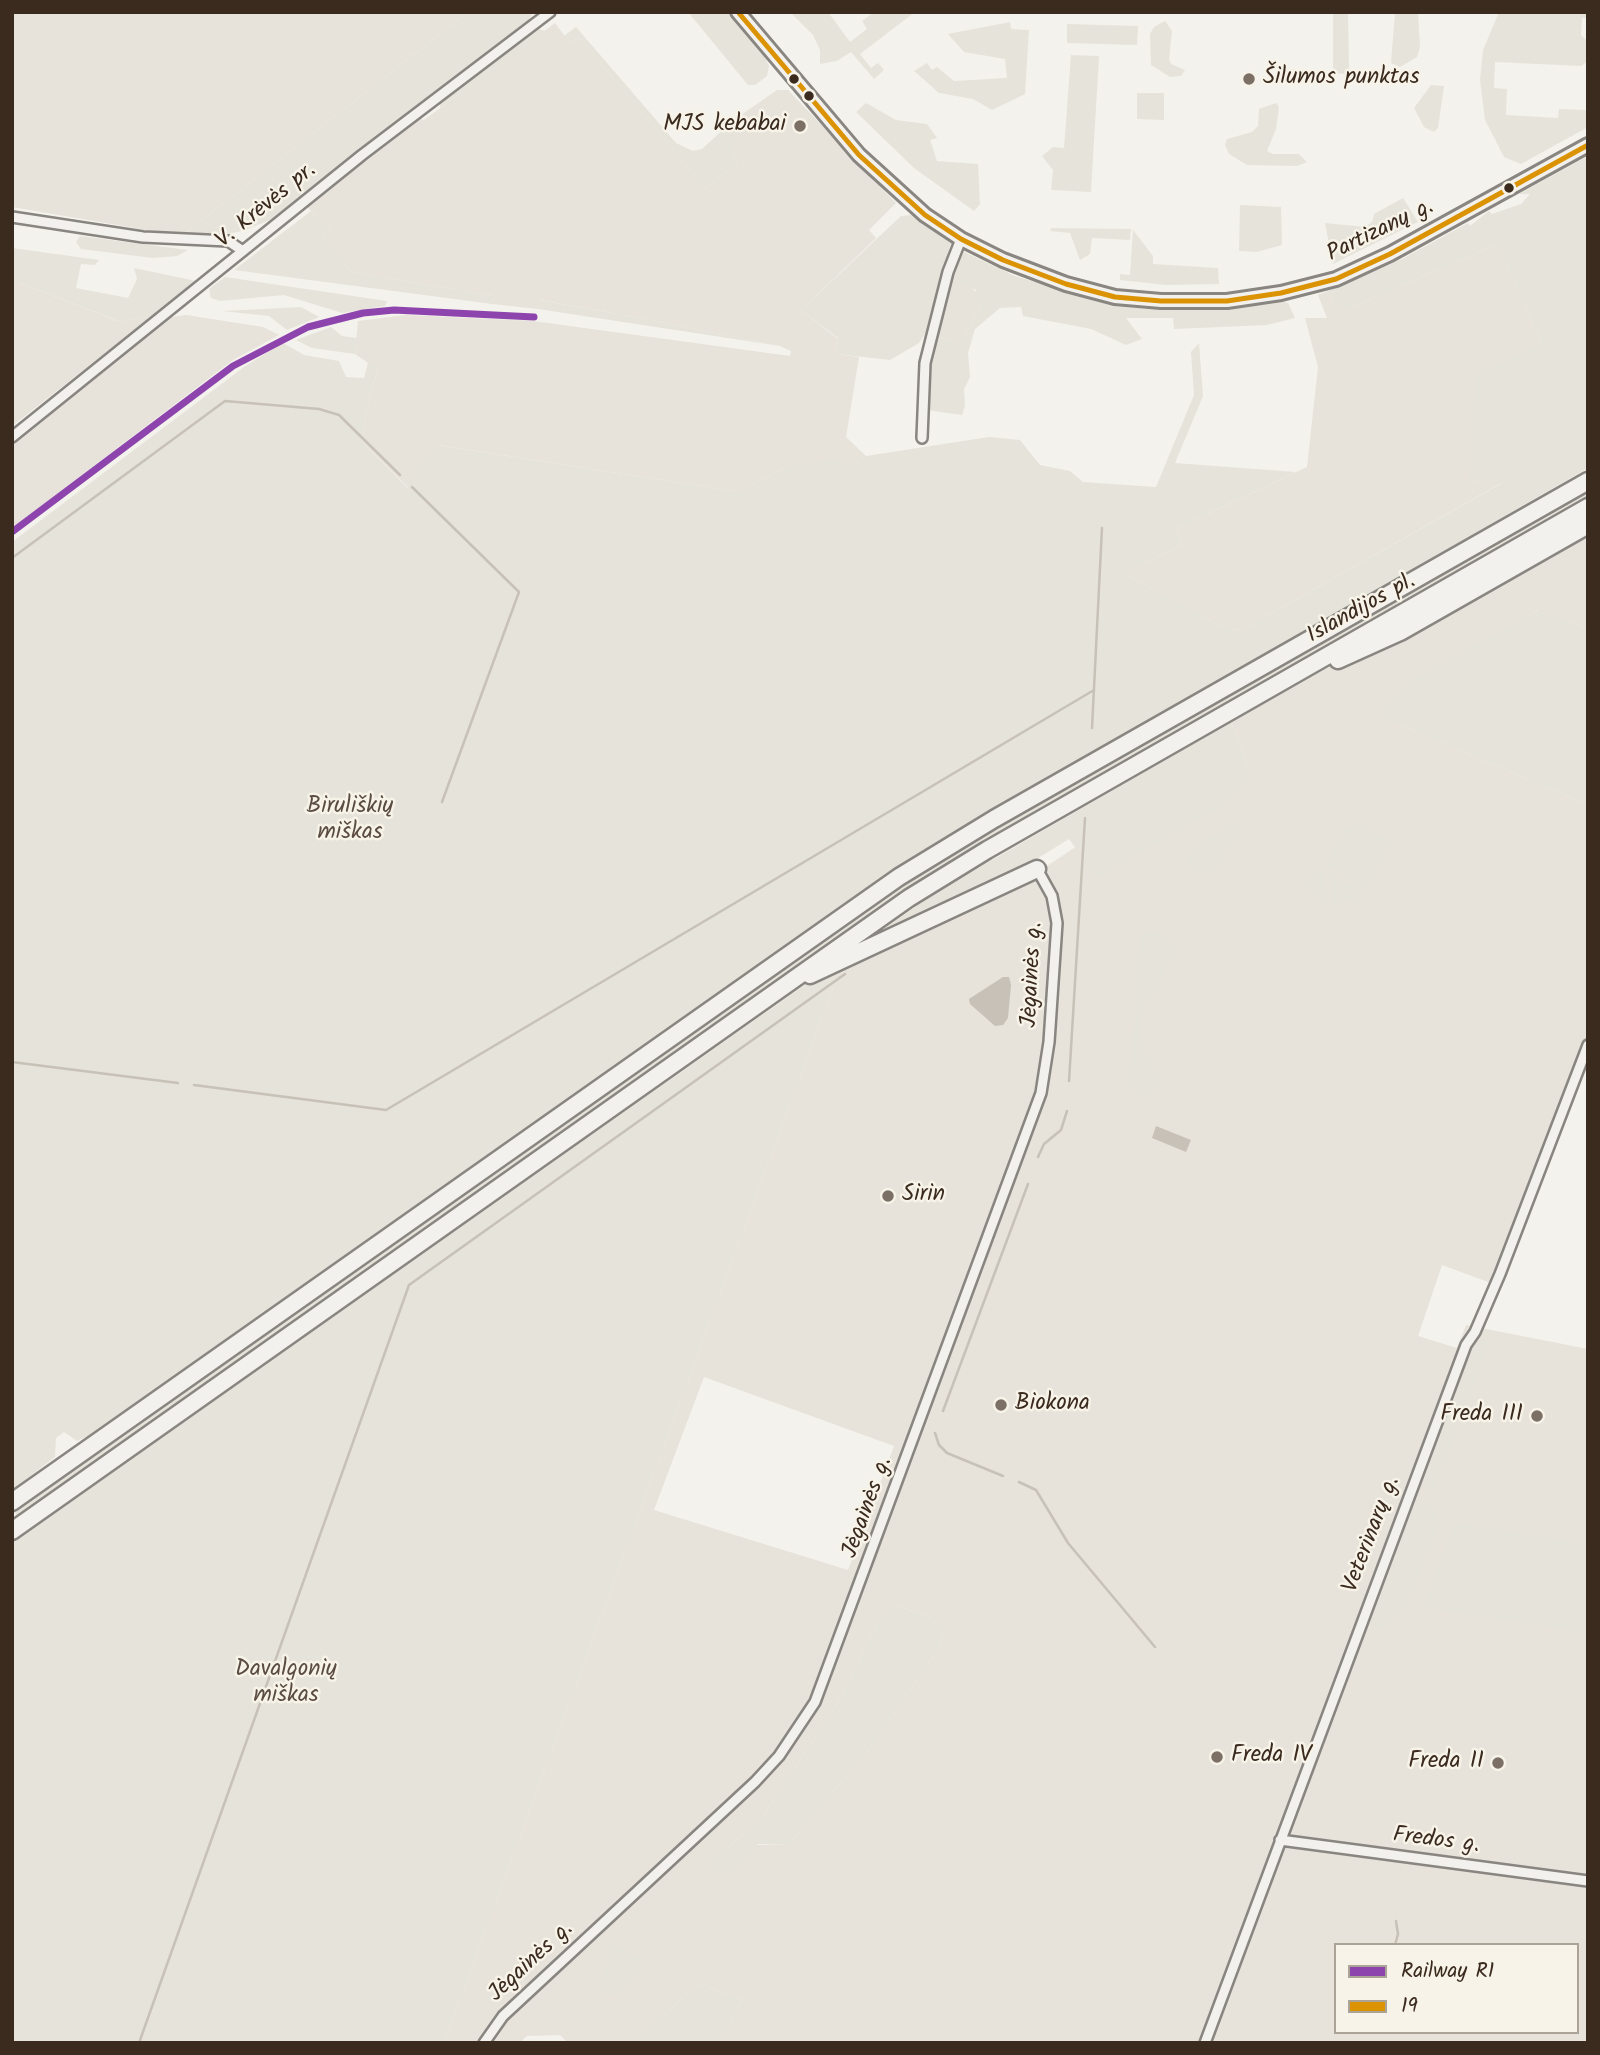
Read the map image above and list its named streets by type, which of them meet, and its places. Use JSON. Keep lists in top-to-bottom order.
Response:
{
  "streets": {
    "highway": ["Islandijos pl."],
    "street": [
      "V. Krėvės pr.",
      "Partizanų g.",
      "Jėgainės g.",
      "Veterinarų g.",
      "Fredos g."
    ]
  },
  "crossings": [
    ["Veterinarų g.", "Fredos g."]
  ],
  "parks": ["Biruliškių miškas", "Davalgonių miškas"],
  "places": [
    "Šilumos punktas",
    "MJS kebabai",
    "Sirin",
    "Biokona",
    "Freda III",
    "Freda IV",
    "Freda II"
  ],
  "lines": ["transit line 19", "rail line R1"],
  "legend": ["Railway R1", "19"]
}
